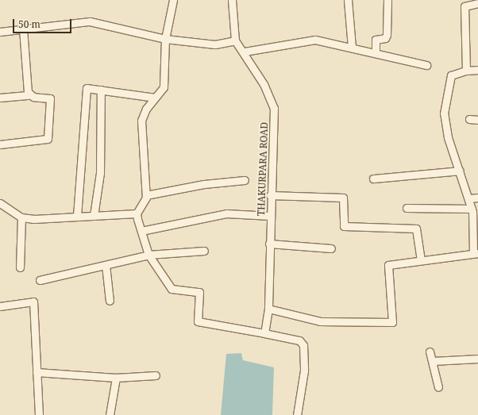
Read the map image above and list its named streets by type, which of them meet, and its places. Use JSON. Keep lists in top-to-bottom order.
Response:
{
  "streets": {
    "street": ["THAKURPARA ROAD"]
  },
  "scale_bar": "50 m"
}
